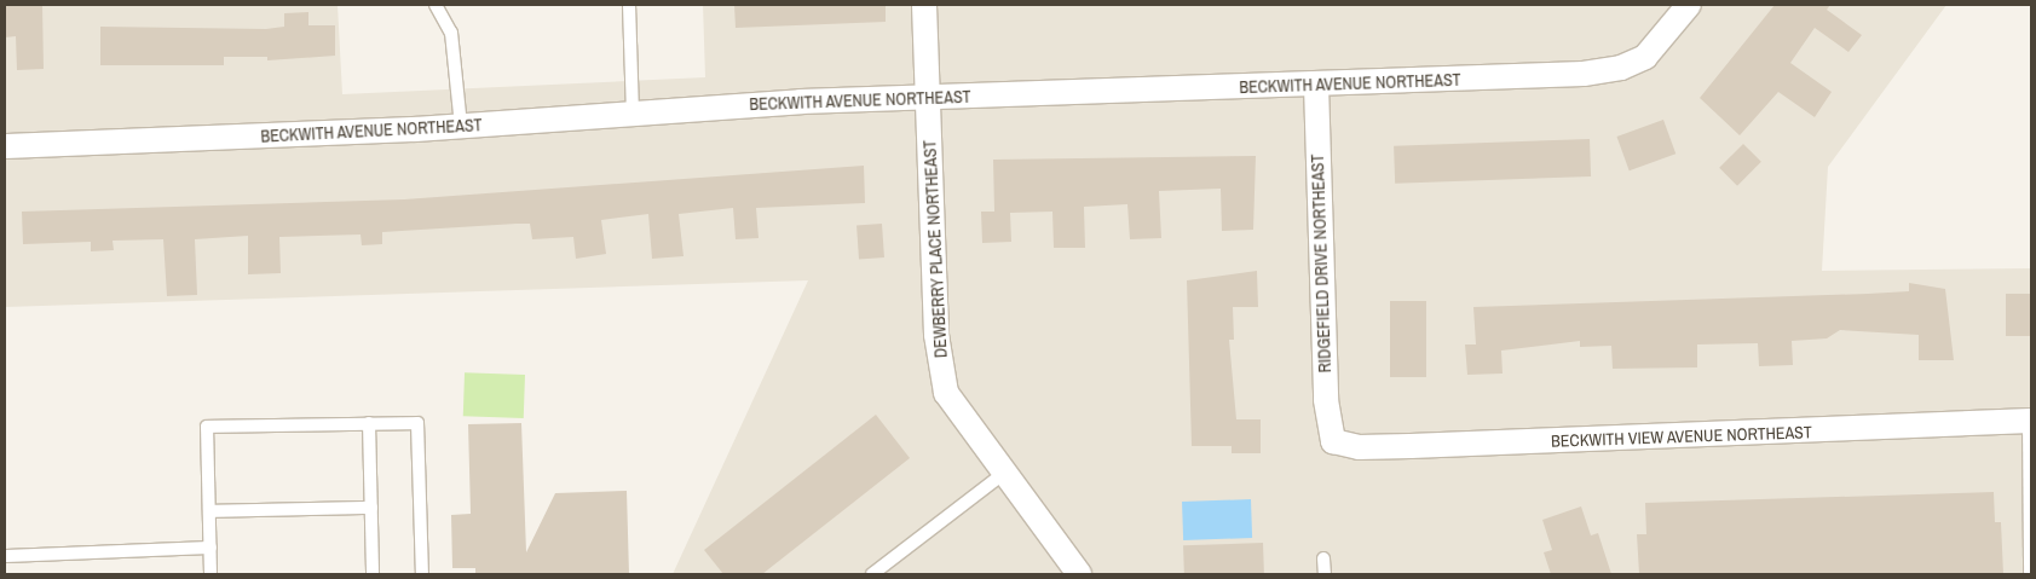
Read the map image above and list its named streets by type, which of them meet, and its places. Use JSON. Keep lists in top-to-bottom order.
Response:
{
  "streets": {
    "street": [
      "BECKWITH AVENUE NORTHEAST",
      "DEWBERRY PLACE NORTHEAST",
      "RIDGEFIELD DRIVE NORTHEAST",
      "BECKWITH VIEW AVENUE NORTHEAST"
    ]
  },
  "crossings": [
    ["BECKWITH AVENUE NORTHEAST", "DEWBERRY PLACE NORTHEAST"],
    ["BECKWITH AVENUE NORTHEAST", "RIDGEFIELD DRIVE NORTHEAST"],
    ["RIDGEFIELD DRIVE NORTHEAST", "BECKWITH VIEW AVENUE NORTHEAST"]
  ]
}
